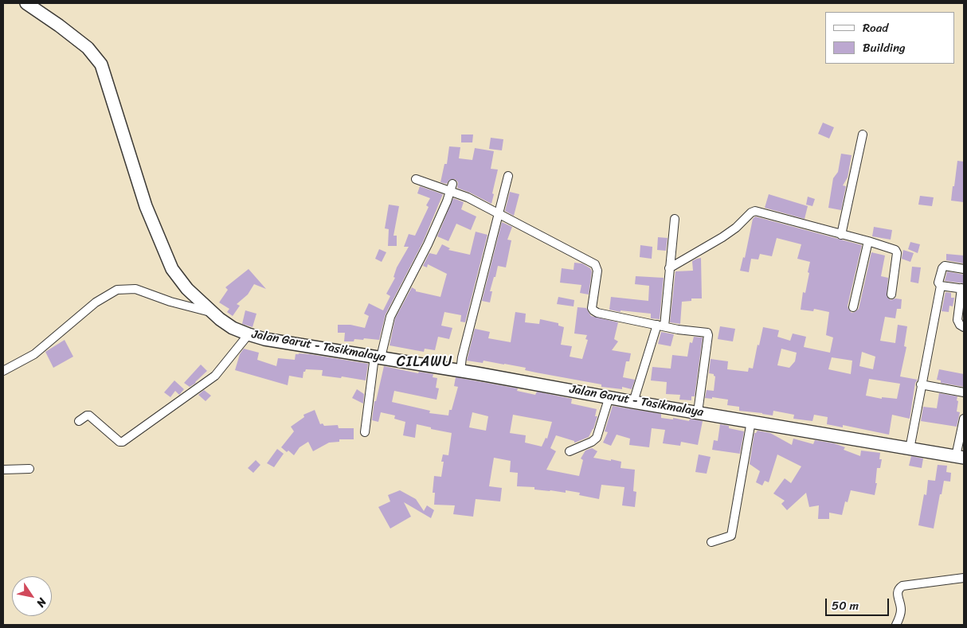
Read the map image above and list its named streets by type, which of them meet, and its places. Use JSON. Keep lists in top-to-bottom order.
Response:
{
  "streets": {
    "main road": ["Jalan Garut - Tasikmalaya"]
  },
  "districts": ["CILAWU"],
  "legend": ["Road", "Building"],
  "scale_bar": "50 m",
  "north": "bottom right"
}
